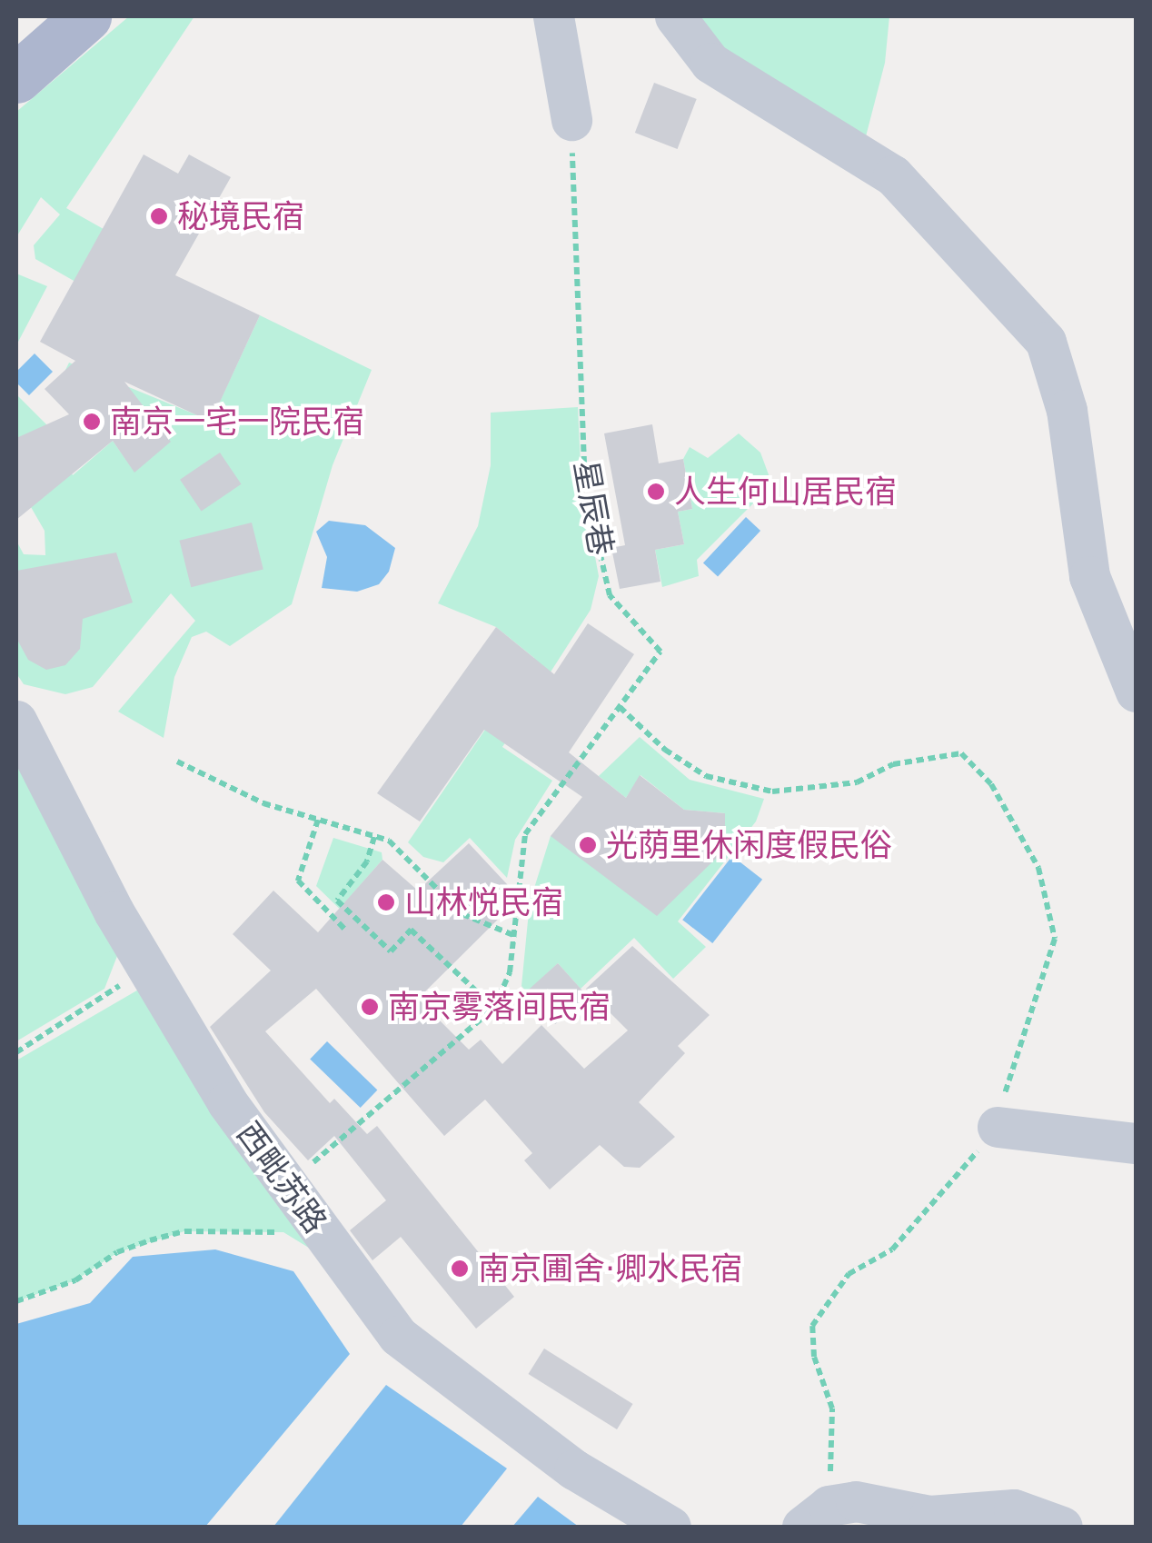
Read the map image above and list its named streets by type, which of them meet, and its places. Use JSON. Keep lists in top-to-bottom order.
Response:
{
  "streets": {
    "street": ["西毗苏路"],
    "path": ["星辰巷"]
  },
  "places": [
    "秘境民宿",
    "南京一宅一院民宿",
    "人生何山居民宿",
    "光荫里休闲度假民俗",
    "山林悦民宿",
    "南京雾落间民宿",
    "南京圃舍·卿水民宿"
  ]
}
